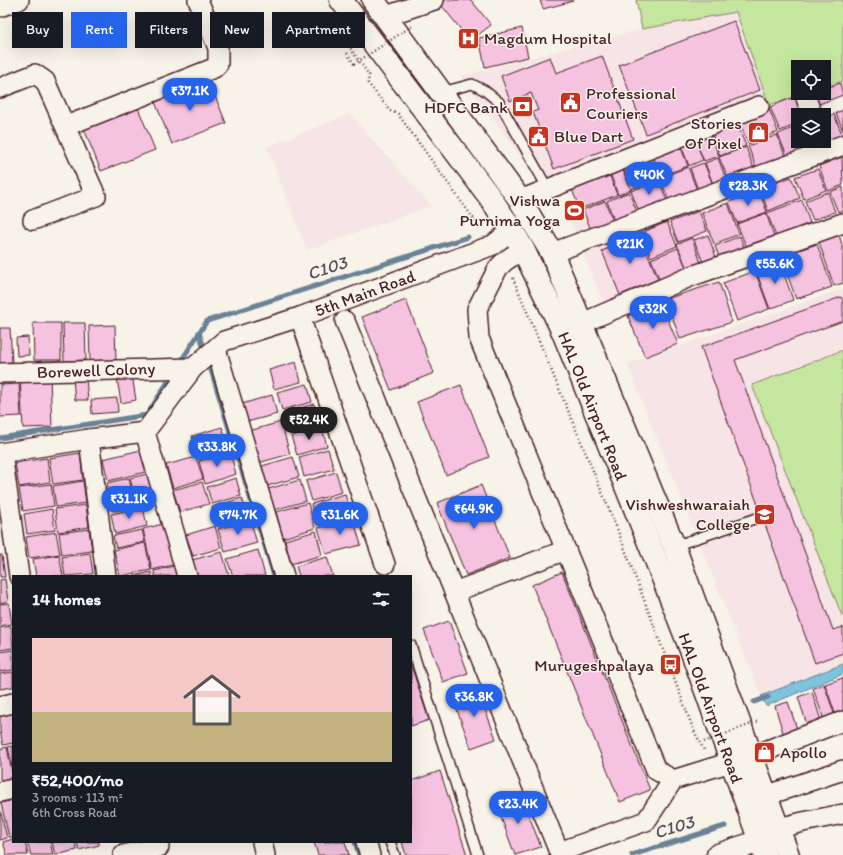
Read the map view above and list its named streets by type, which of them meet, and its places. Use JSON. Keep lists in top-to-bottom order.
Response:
{
  "streets": {
    "main road": ["HAL Old Airport Road"],
    "street": ["5th Main Road", "Borewell Colony"]
  },
  "crossings": [
    ["5th Main Road", "Borewell Colony"],
    ["5th Main Road", "HAL Old Airport Road"]
  ],
  "water": ["C103"],
  "places": {
    "hospital": ["Magdum Hospital"],
    "public building": ["Professional Couriers", "Blue Dart"],
    "bank": ["HDFC Bank"],
    "shop": ["Stories Of Pixel", "Apollo"],
    "sports": ["Vishwa Purnima Yoga"],
    "school or university": ["Vishweshwaraiah College"],
    "bus stop": ["Murugeshpalaya"]
  },
  "page": {
    "chip": [
      "Buy",
      "Rent",
      "Filters",
      "New",
      "Apartment"
    ],
    "price": [
      "₹37.1K",
      "₹40K",
      "₹28.3K",
      "₹21K",
      "₹55.6K",
      "₹32K",
      "₹52.4K",
      "₹33.8K",
      "₹31.1K",
      "₹64.9K",
      "₹74.7K",
      "₹31.6K",
      "₹36.8K",
      "₹23.4K"
    ],
    "heading": "14 homes",
    "list": [
      {
        "name": "₹52,400/mo",
        "note": "3 rooms · 113 m² · 6th Cross Road"
      }
    ]
  }
}
